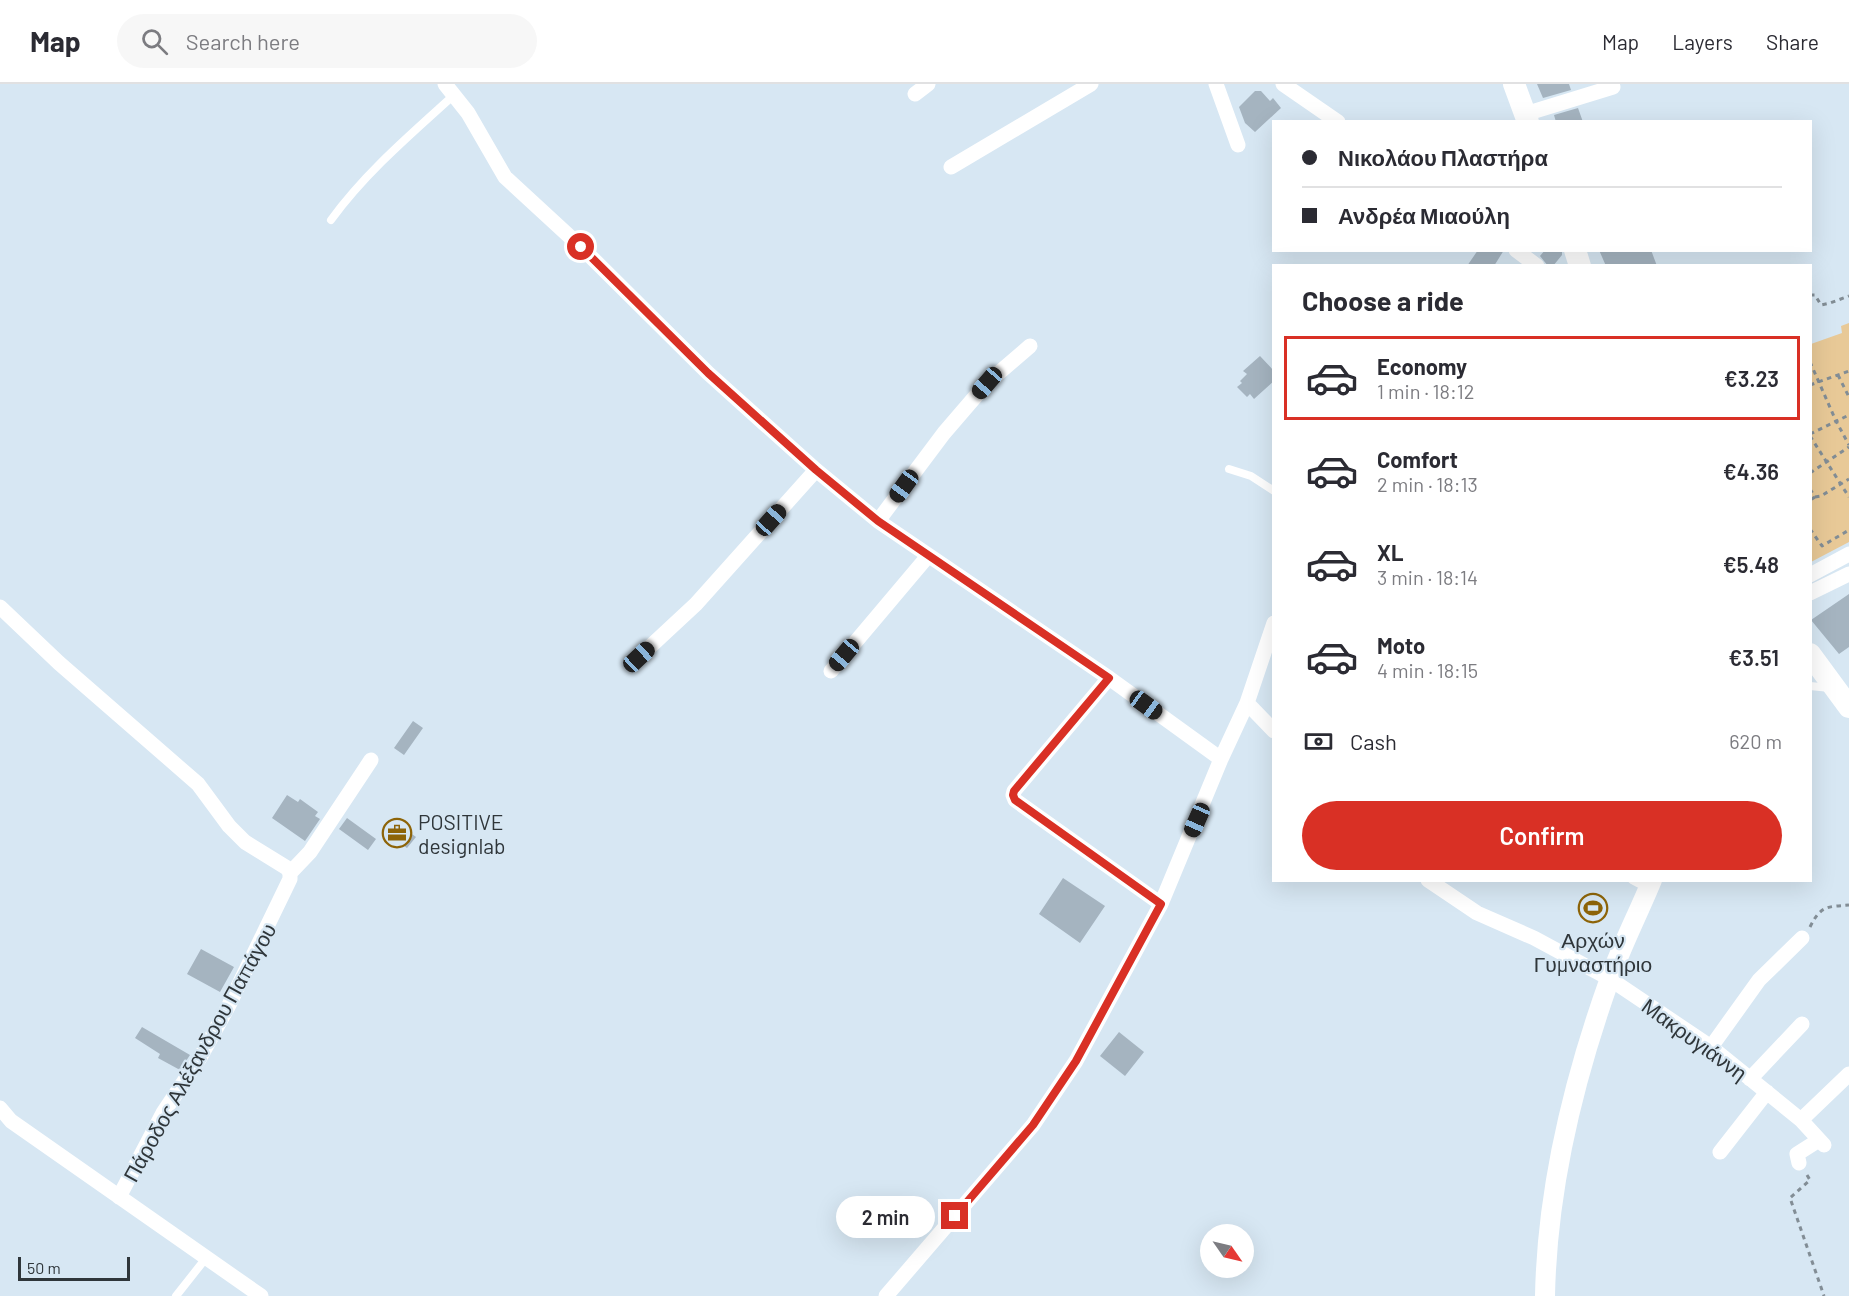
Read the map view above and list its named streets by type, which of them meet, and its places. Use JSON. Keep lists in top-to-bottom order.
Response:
{
  "streets": {
    "street": ["Μακρυγιάννη", "Πάροδος Αλέξανδρου Παπάγου"]
  },
  "places": {
    "office": ["POSITIVE designlab"],
    "sports": ["Αρχών Γυμναστήριο"]
  },
  "scale_bar": "50 m",
  "north": "bottom right",
  "page": {
    "header": "Map",
    "search": "Search here",
    "nav": ["Map", "Layers", "Share"],
    "banner": ["Νικολάου Πλαστήρα", "Ανδρέα Μιαούλη"],
    "heading": "Choose a ride",
    "list": [
      {
        "name": "Economy",
        "note": "1 min · 18:12",
        "value": "€3.23"
      },
      {
        "name": "Comfort",
        "note": "2 min · 18:13",
        "value": "€4.36"
      },
      {
        "name": "XL",
        "note": "3 min · 18:14",
        "value": "€5.48"
      },
      {
        "name": "Moto",
        "note": "4 min · 18:15",
        "value": "€3.51"
      }
    ],
    "pay": ["Cash", "620 m"],
    "buttons": "Confirm",
    "bubble": "2 min",
    "scale": "50 m"
  }
}
